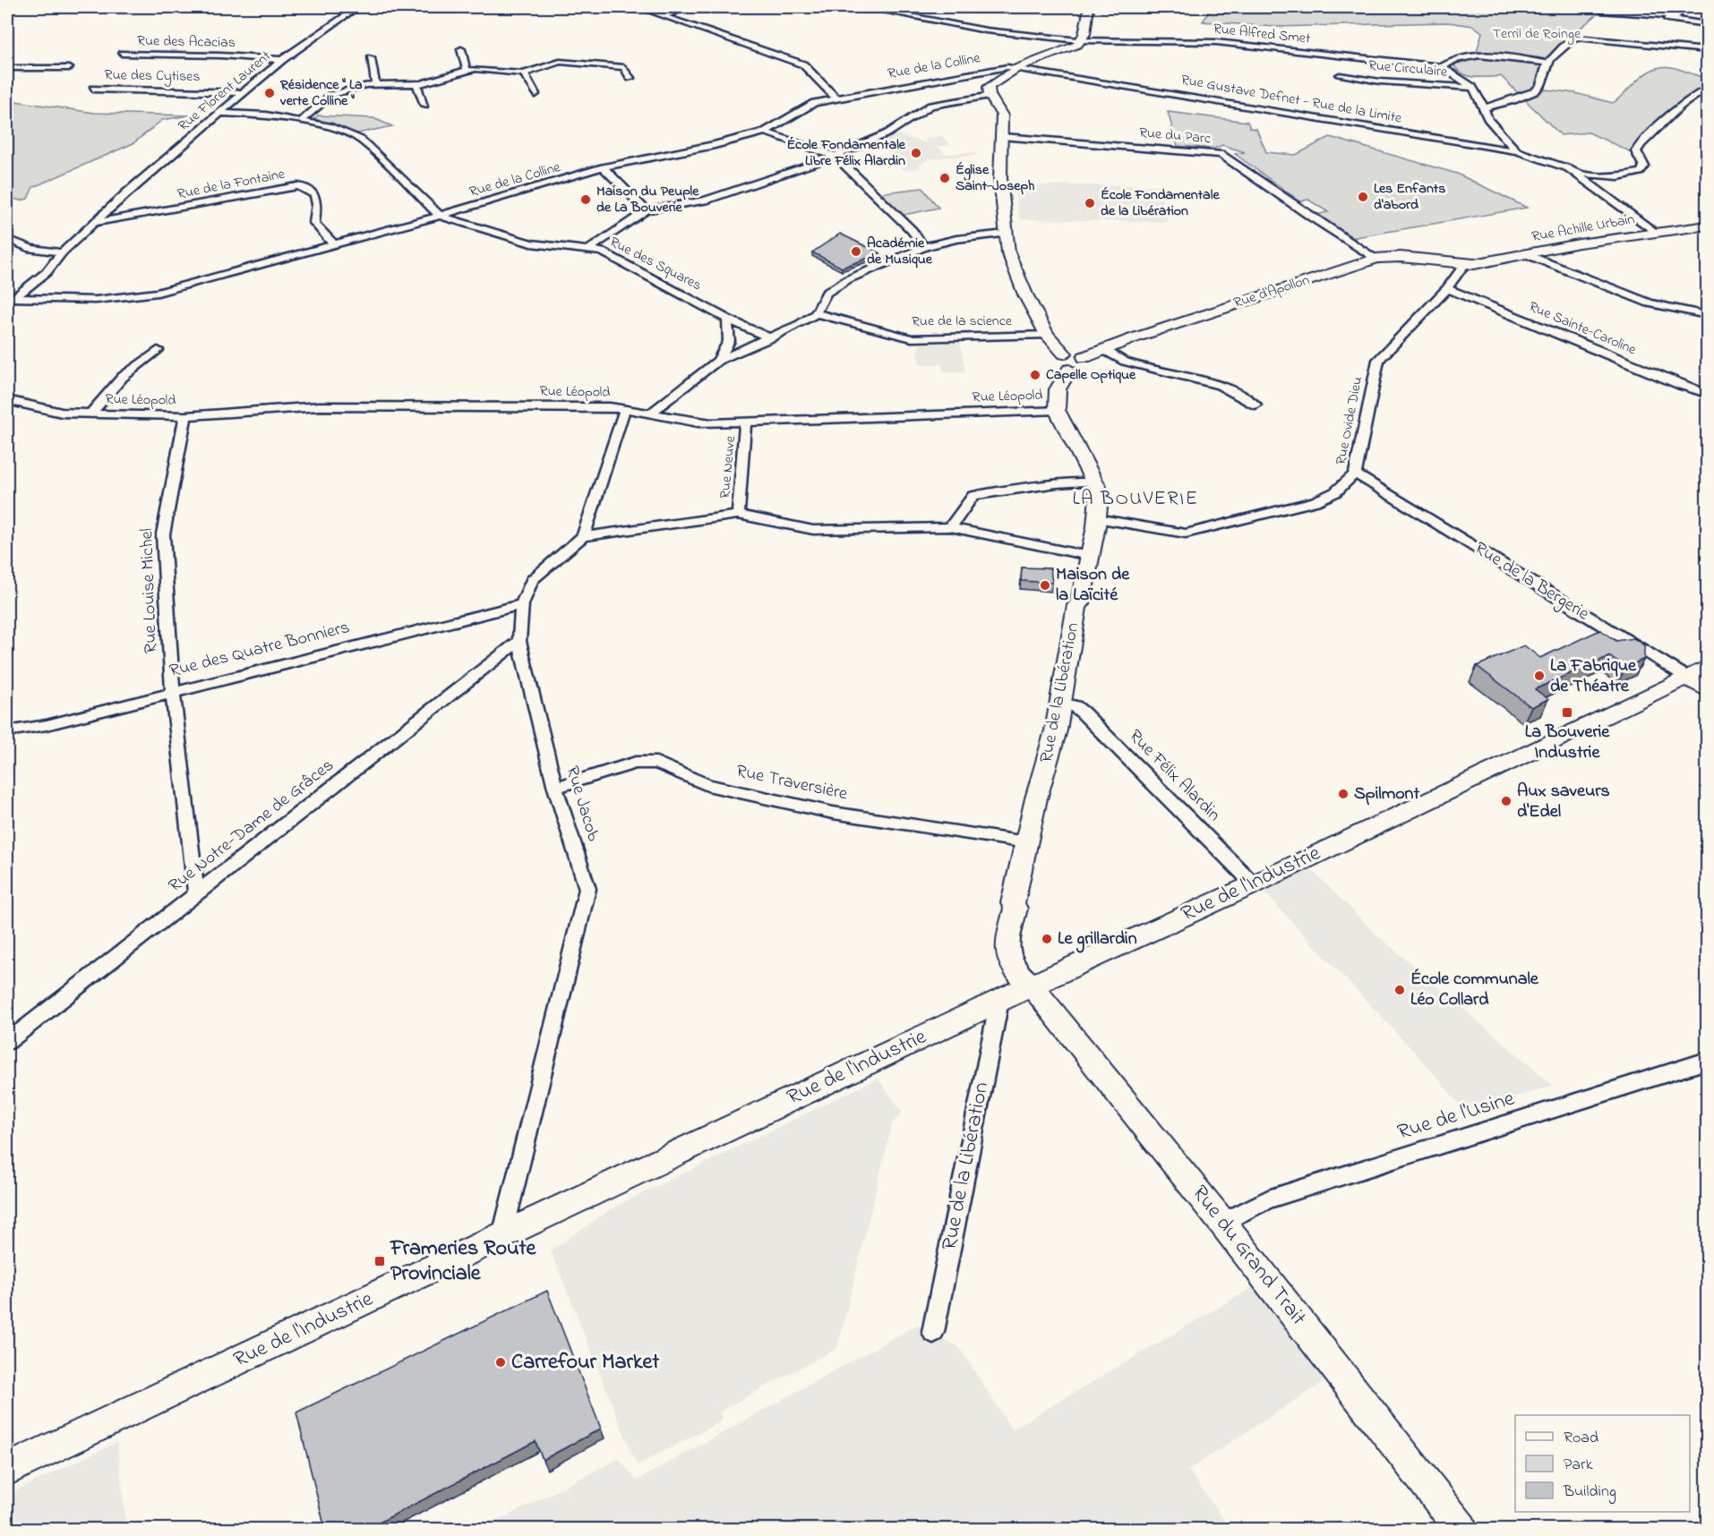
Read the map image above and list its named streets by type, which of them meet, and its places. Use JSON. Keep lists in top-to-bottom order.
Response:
{
  "streets": {
    "street": [
      "Rue Alfred Smet",
      "Rue des Acacias",
      "Rue de la Colline",
      "Rue Circulaire",
      "Rue des Cytises",
      "Rue Florent Laurent",
      "Rue Gustave Defnet - Rue de la Limite",
      "Rue du Parc",
      "Rue de la Fontaine",
      "Rue Achille Urbain",
      "Rue des Squares",
      "Rue d'Apollon",
      "Rue de la science",
      "Rue Sainte-Caroline",
      "Rue Léopold",
      "Rue Ovide Dieu",
      "Rue Neuve",
      "Rue de la Bergerie",
      "Rue Louise Michel",
      "Rue des Quatre Bonniers",
      "Rue de la Libération",
      "Rue Félix Alardin",
      "Rue Traversière",
      "Rue Jacob",
      "Rue Notre-Dame de Grâces",
      "Rue de l'Industrie",
      "Rue de l'Usine",
      "Rue du Grand Trait"
    ]
  },
  "crossings": [
    ["Rue des Acacias", "Rue Florent Laurent"],
    ["Rue de la Colline", "Rue Gustave Defnet - Rue de la Limite"],
    ["Rue de la Colline", "Rue de la Fontaine"],
    ["Rue de la Colline", "Rue des Squares"],
    ["Rue des Cytises", "Rue Florent Laurent"],
    ["Rue Florent Laurent", "Rue de la Fontaine"],
    ["Rue Gustave Defnet - Rue de la Limite", "Rue Achille Urbain"],
    ["Rue du Parc", "Rue d'Apollon"],
    ["Rue Achille Urbain", "Rue d'Apollon"],
    ["Rue Achille Urbain", "Rue Ovide Dieu"],
    ["Rue d'Apollon", "Rue Ovide Dieu"],
    ["Rue Sainte-Caroline", "Rue Ovide Dieu"],
    ["Rue Léopold", "Rue Neuve"],
    ["Rue Léopold", "Rue Louise Michel"],
    ["Rue Léopold", "Rue de la Libération"],
    ["Rue Ovide Dieu", "Rue de la Bergerie"],
    ["Rue Ovide Dieu", "Rue de la Libération"],
    ["Rue de la Bergerie", "Rue de l'Industrie"],
    ["Rue Louise Michel", "Rue des Quatre Bonniers"],
    ["Rue Louise Michel", "Rue Notre-Dame de Grâces"],
    ["Rue des Quatre Bonniers", "Rue Jacob"],
    ["Rue de la Libération", "Rue Félix Alardin"],
    ["Rue de la Libération", "Rue Traversière"],
    ["Rue de la Libération", "Rue de l'Industrie"],
    ["Rue de la Libération", "Rue du Grand Trait"],
    ["Rue Félix Alardin", "Rue de l'Industrie"],
    ["Rue Traversière", "Rue Jacob"],
    ["Rue Jacob", "Rue Notre-Dame de Grâces"],
    ["Rue Jacob", "Rue de l'Industrie"],
    ["Rue de l'Industrie", "Rue du Grand Trait"],
    ["Rue de l'Usine", "Rue du Grand Trait"]
  ],
  "districts": ["LA BOUVERIE"],
  "parks": ["Terril de Roinge"],
  "places": {
    "other": [
      "Résidence \" La verte Colline \"",
      "École Fondamentale Libre Félix Alardin",
      "Église Saint-Joseph",
      "Les Enfants d'abord",
      "Maison du Peuple de La Bouverie",
      "École Fondamentale de la Libération",
      "Académie de Musique",
      "Capelle Optique",
      "Maison de la Laïcité",
      "La Fabrique de Théatre",
      "Spilmont",
      "Aux saveurs d'Edel",
      "Le grillardin",
      "École communale Léo Collard",
      "Carrefour Market"
    ],
    "transit": ["La Bouverie Industrie", "Frameries Route Provinciale"]
  },
  "legend": ["Road", "Park", "Building"]
}
